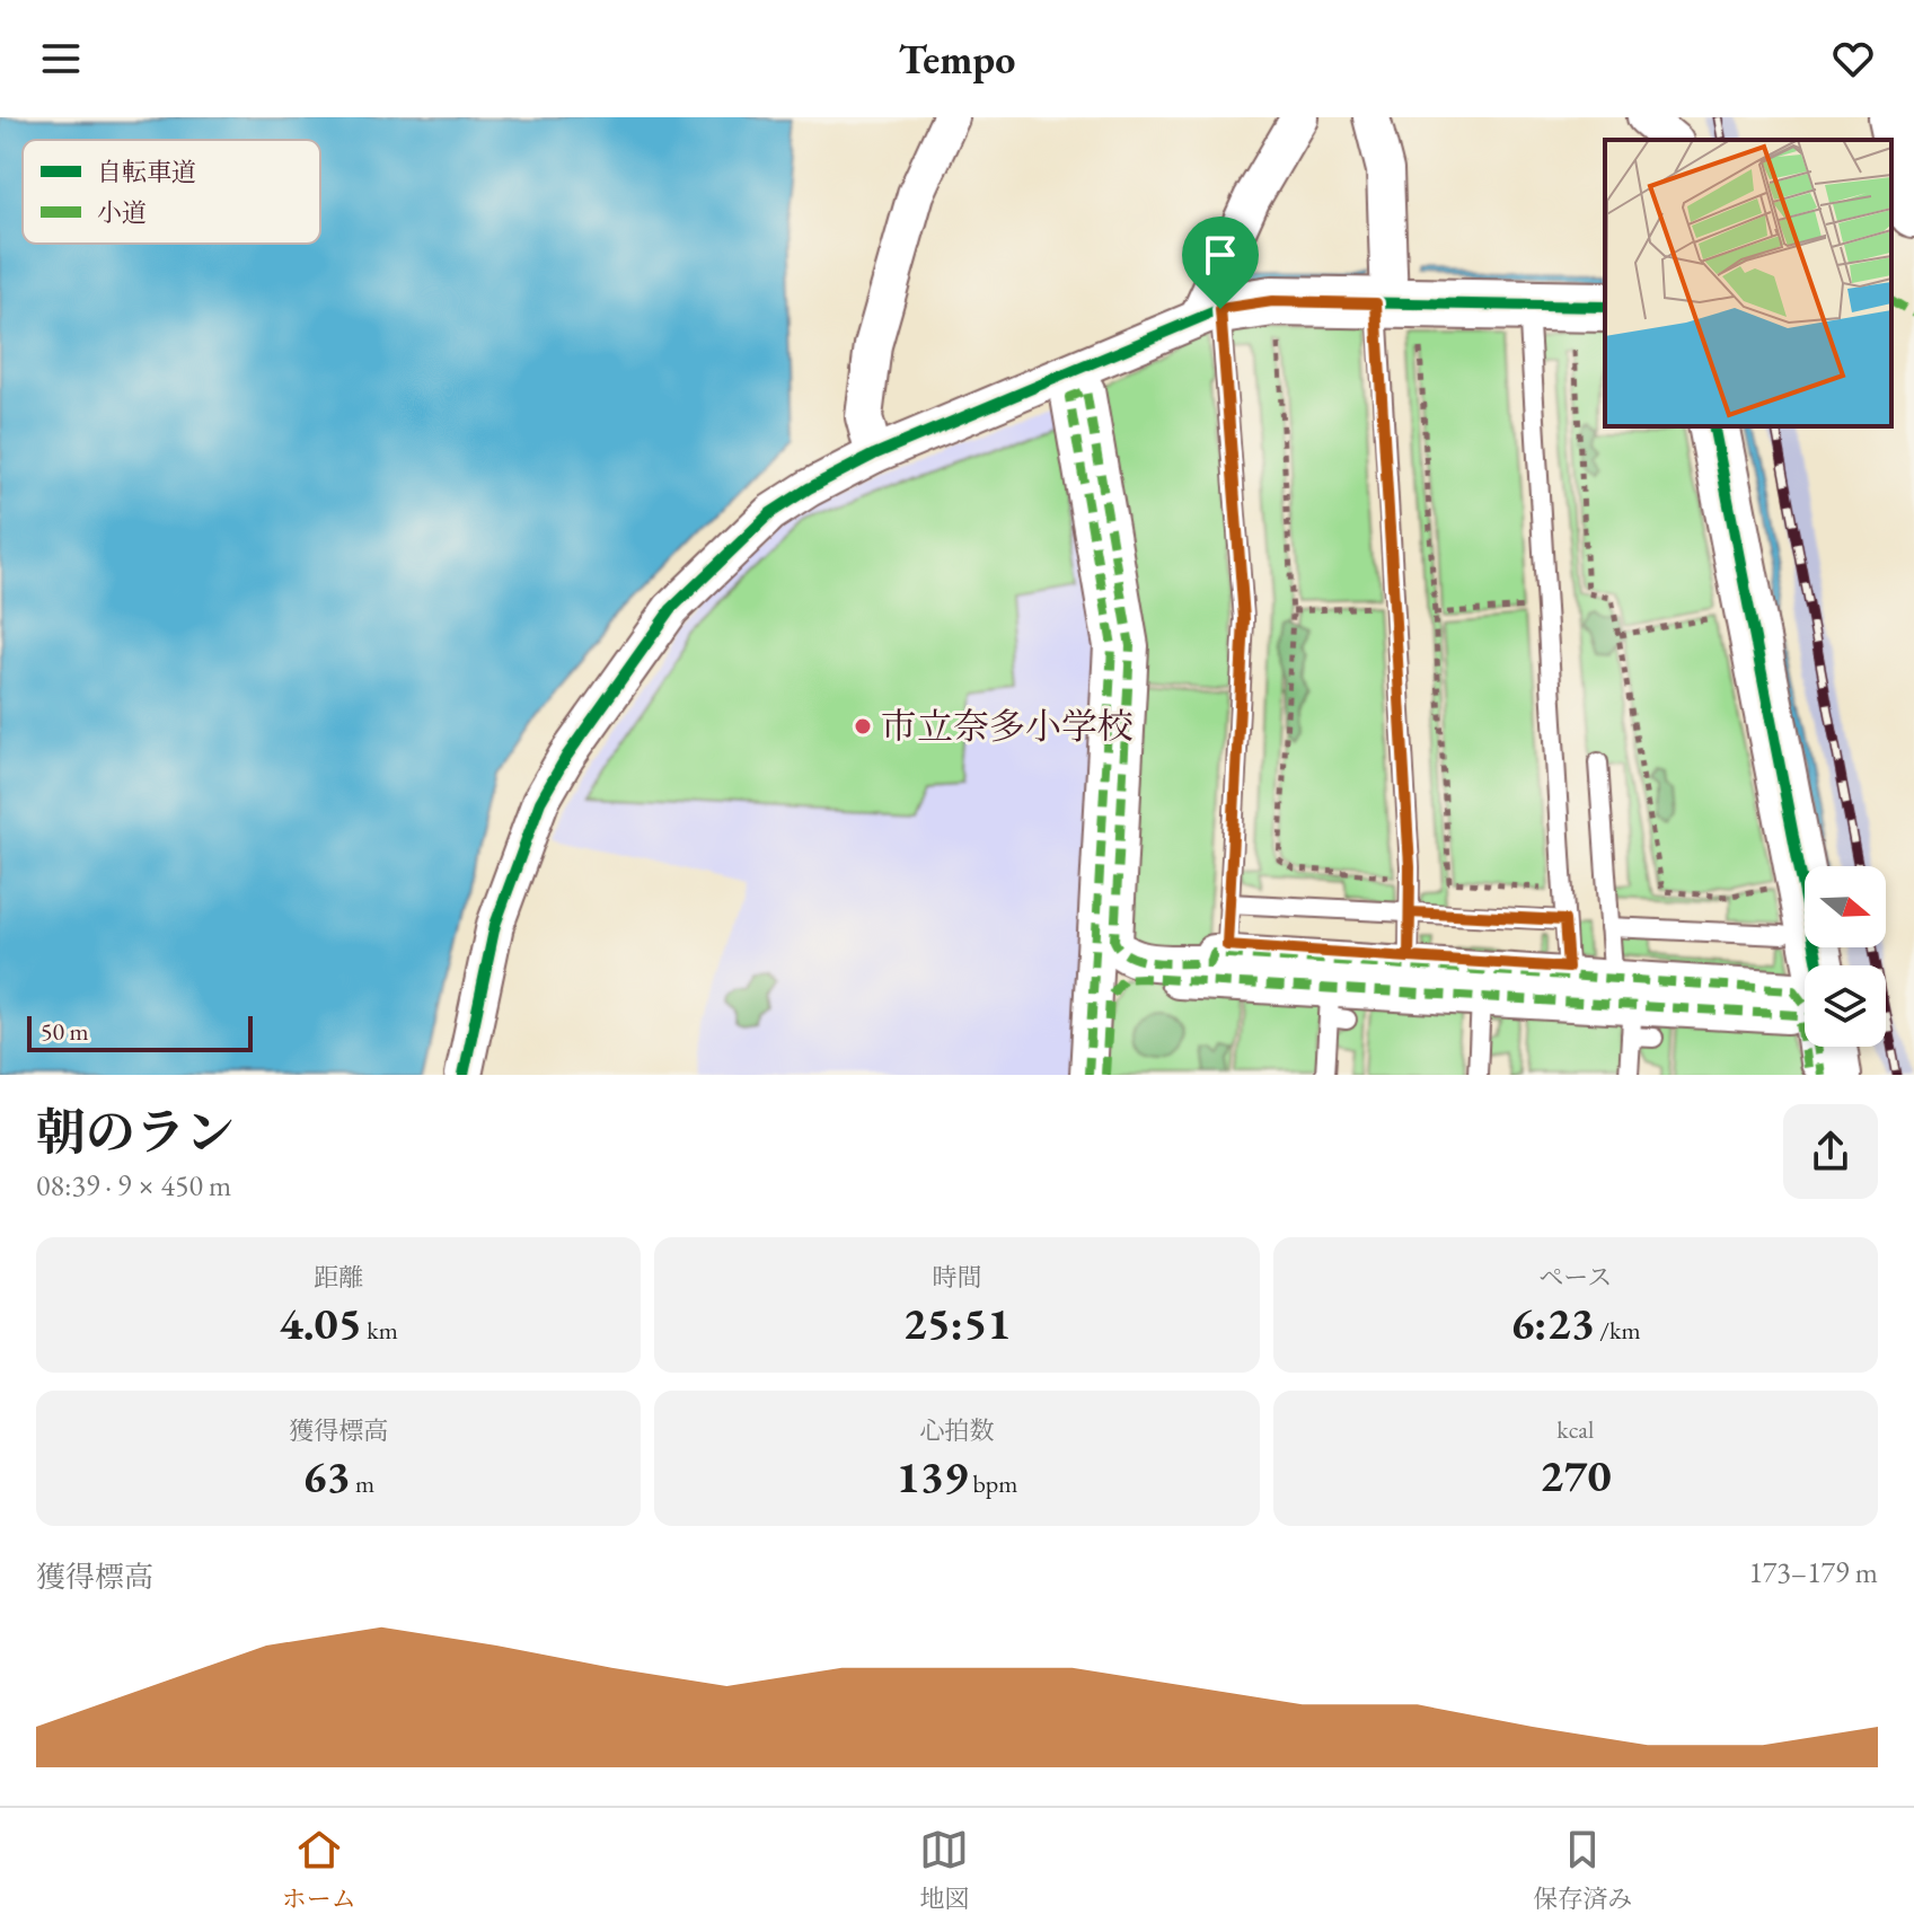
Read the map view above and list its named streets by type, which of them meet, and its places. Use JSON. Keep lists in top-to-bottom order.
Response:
{
  "places": ["市立奈多小学校"],
  "legend": ["自転車道", "小道"],
  "scale_bar": "50 m",
  "north": "right",
  "page": {
    "header": "Tempo",
    "scale": "50 m",
    "heading": ["朝のラン", "08:39 · 9 × 450 m"],
    "stats": [
      ["距離", "4.05 km"],
      ["時間", "25:51"],
      ["ペース", "6:23 /km"],
      ["獲得標高", "63 m"],
      ["心拍数", "139 bpm"],
      ["kcal", "270"]
    ],
    "chart": ["獲得標高", "173–179 m"],
    "tabs": ["ホーム", "地図", "保存済み"]
  }
}
